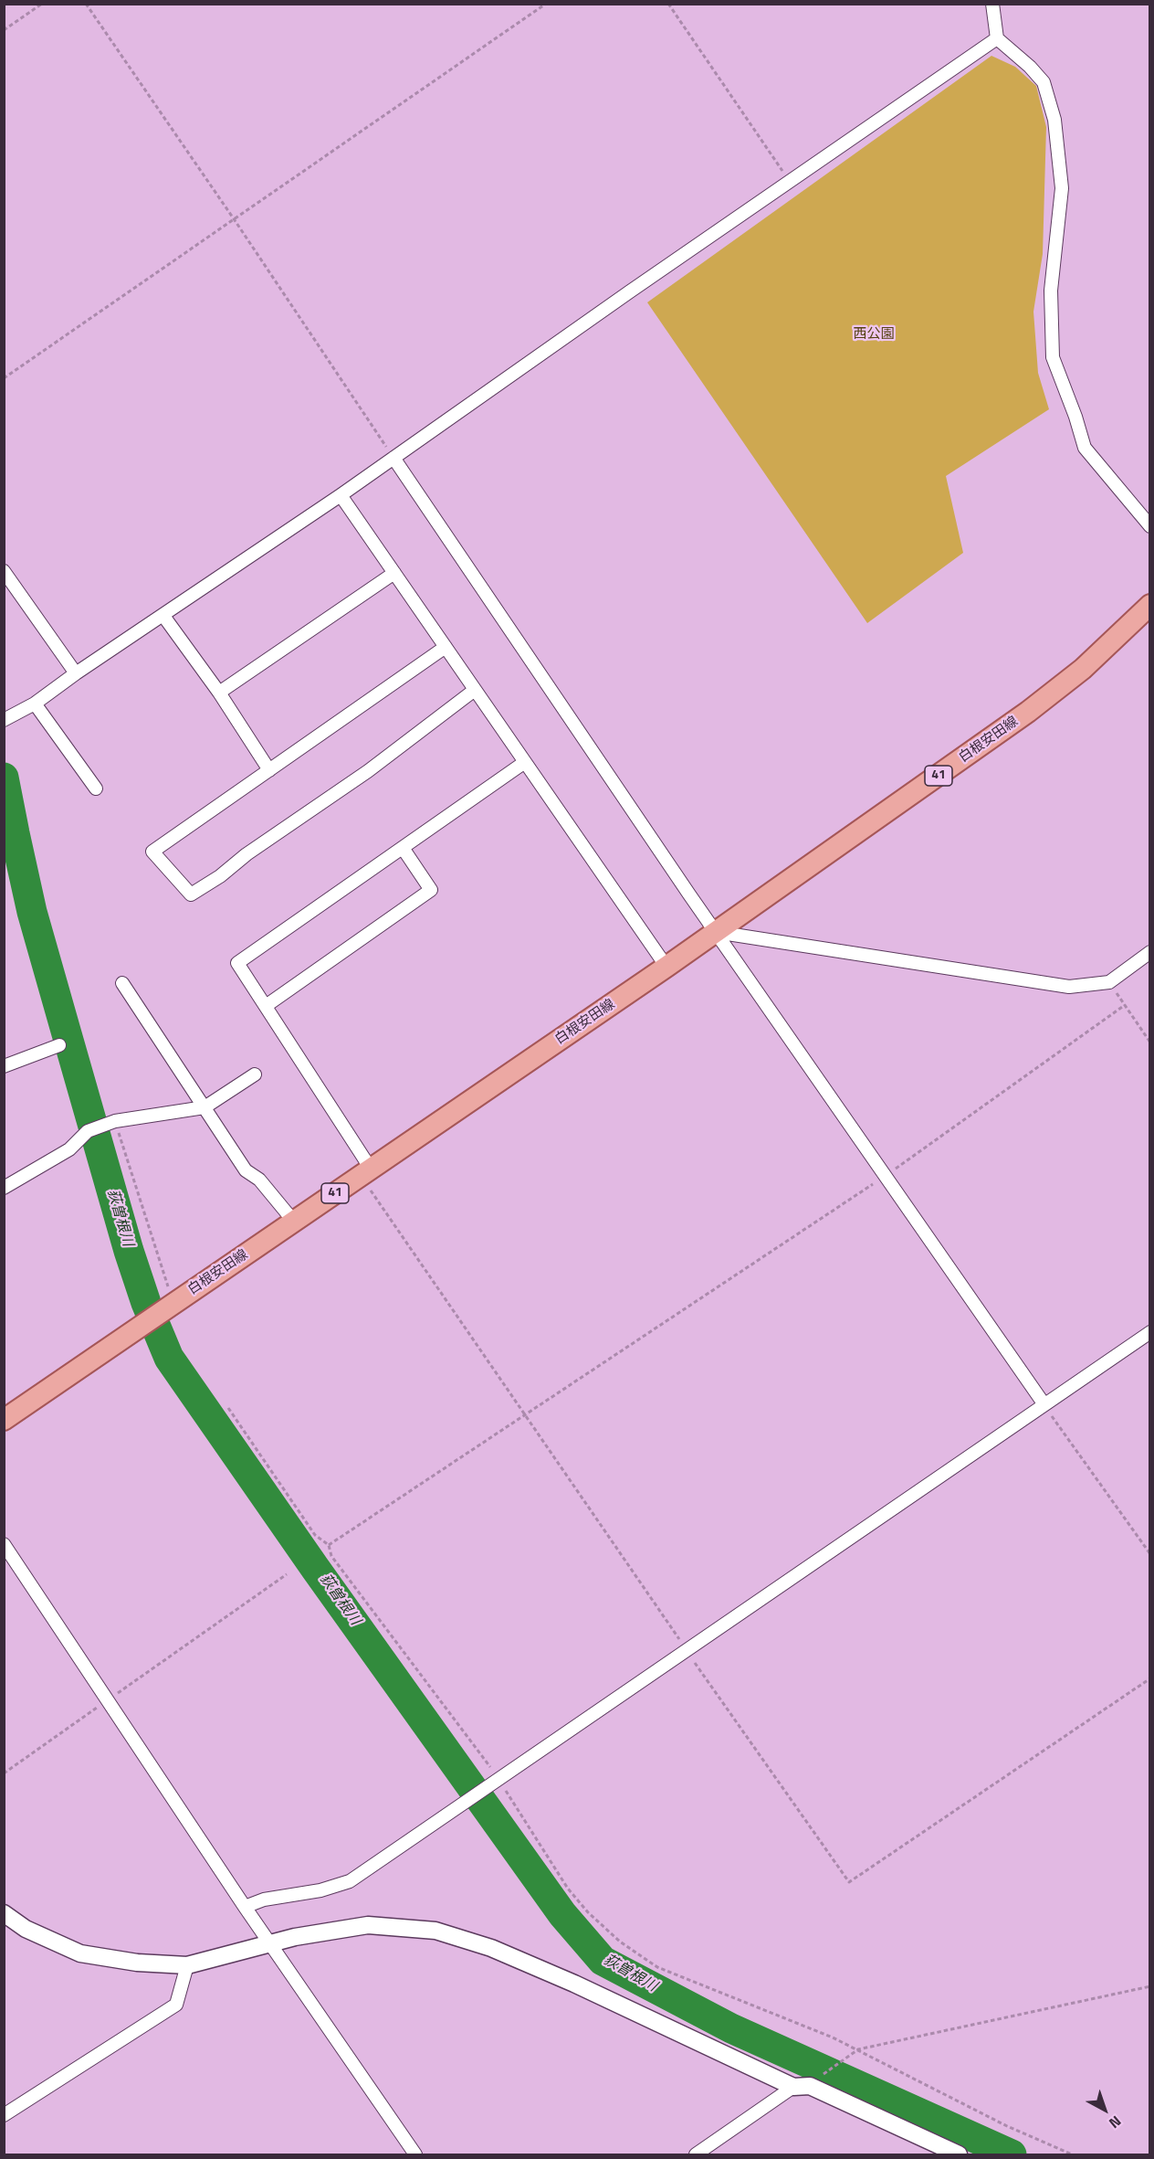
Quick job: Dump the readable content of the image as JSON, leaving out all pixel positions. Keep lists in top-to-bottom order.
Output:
{
  "streets": {
    "main road": ["白根安田線", "41"]
  },
  "water": ["荻曽根川"],
  "parks": ["西公園"],
  "north": "bottom right"
}
